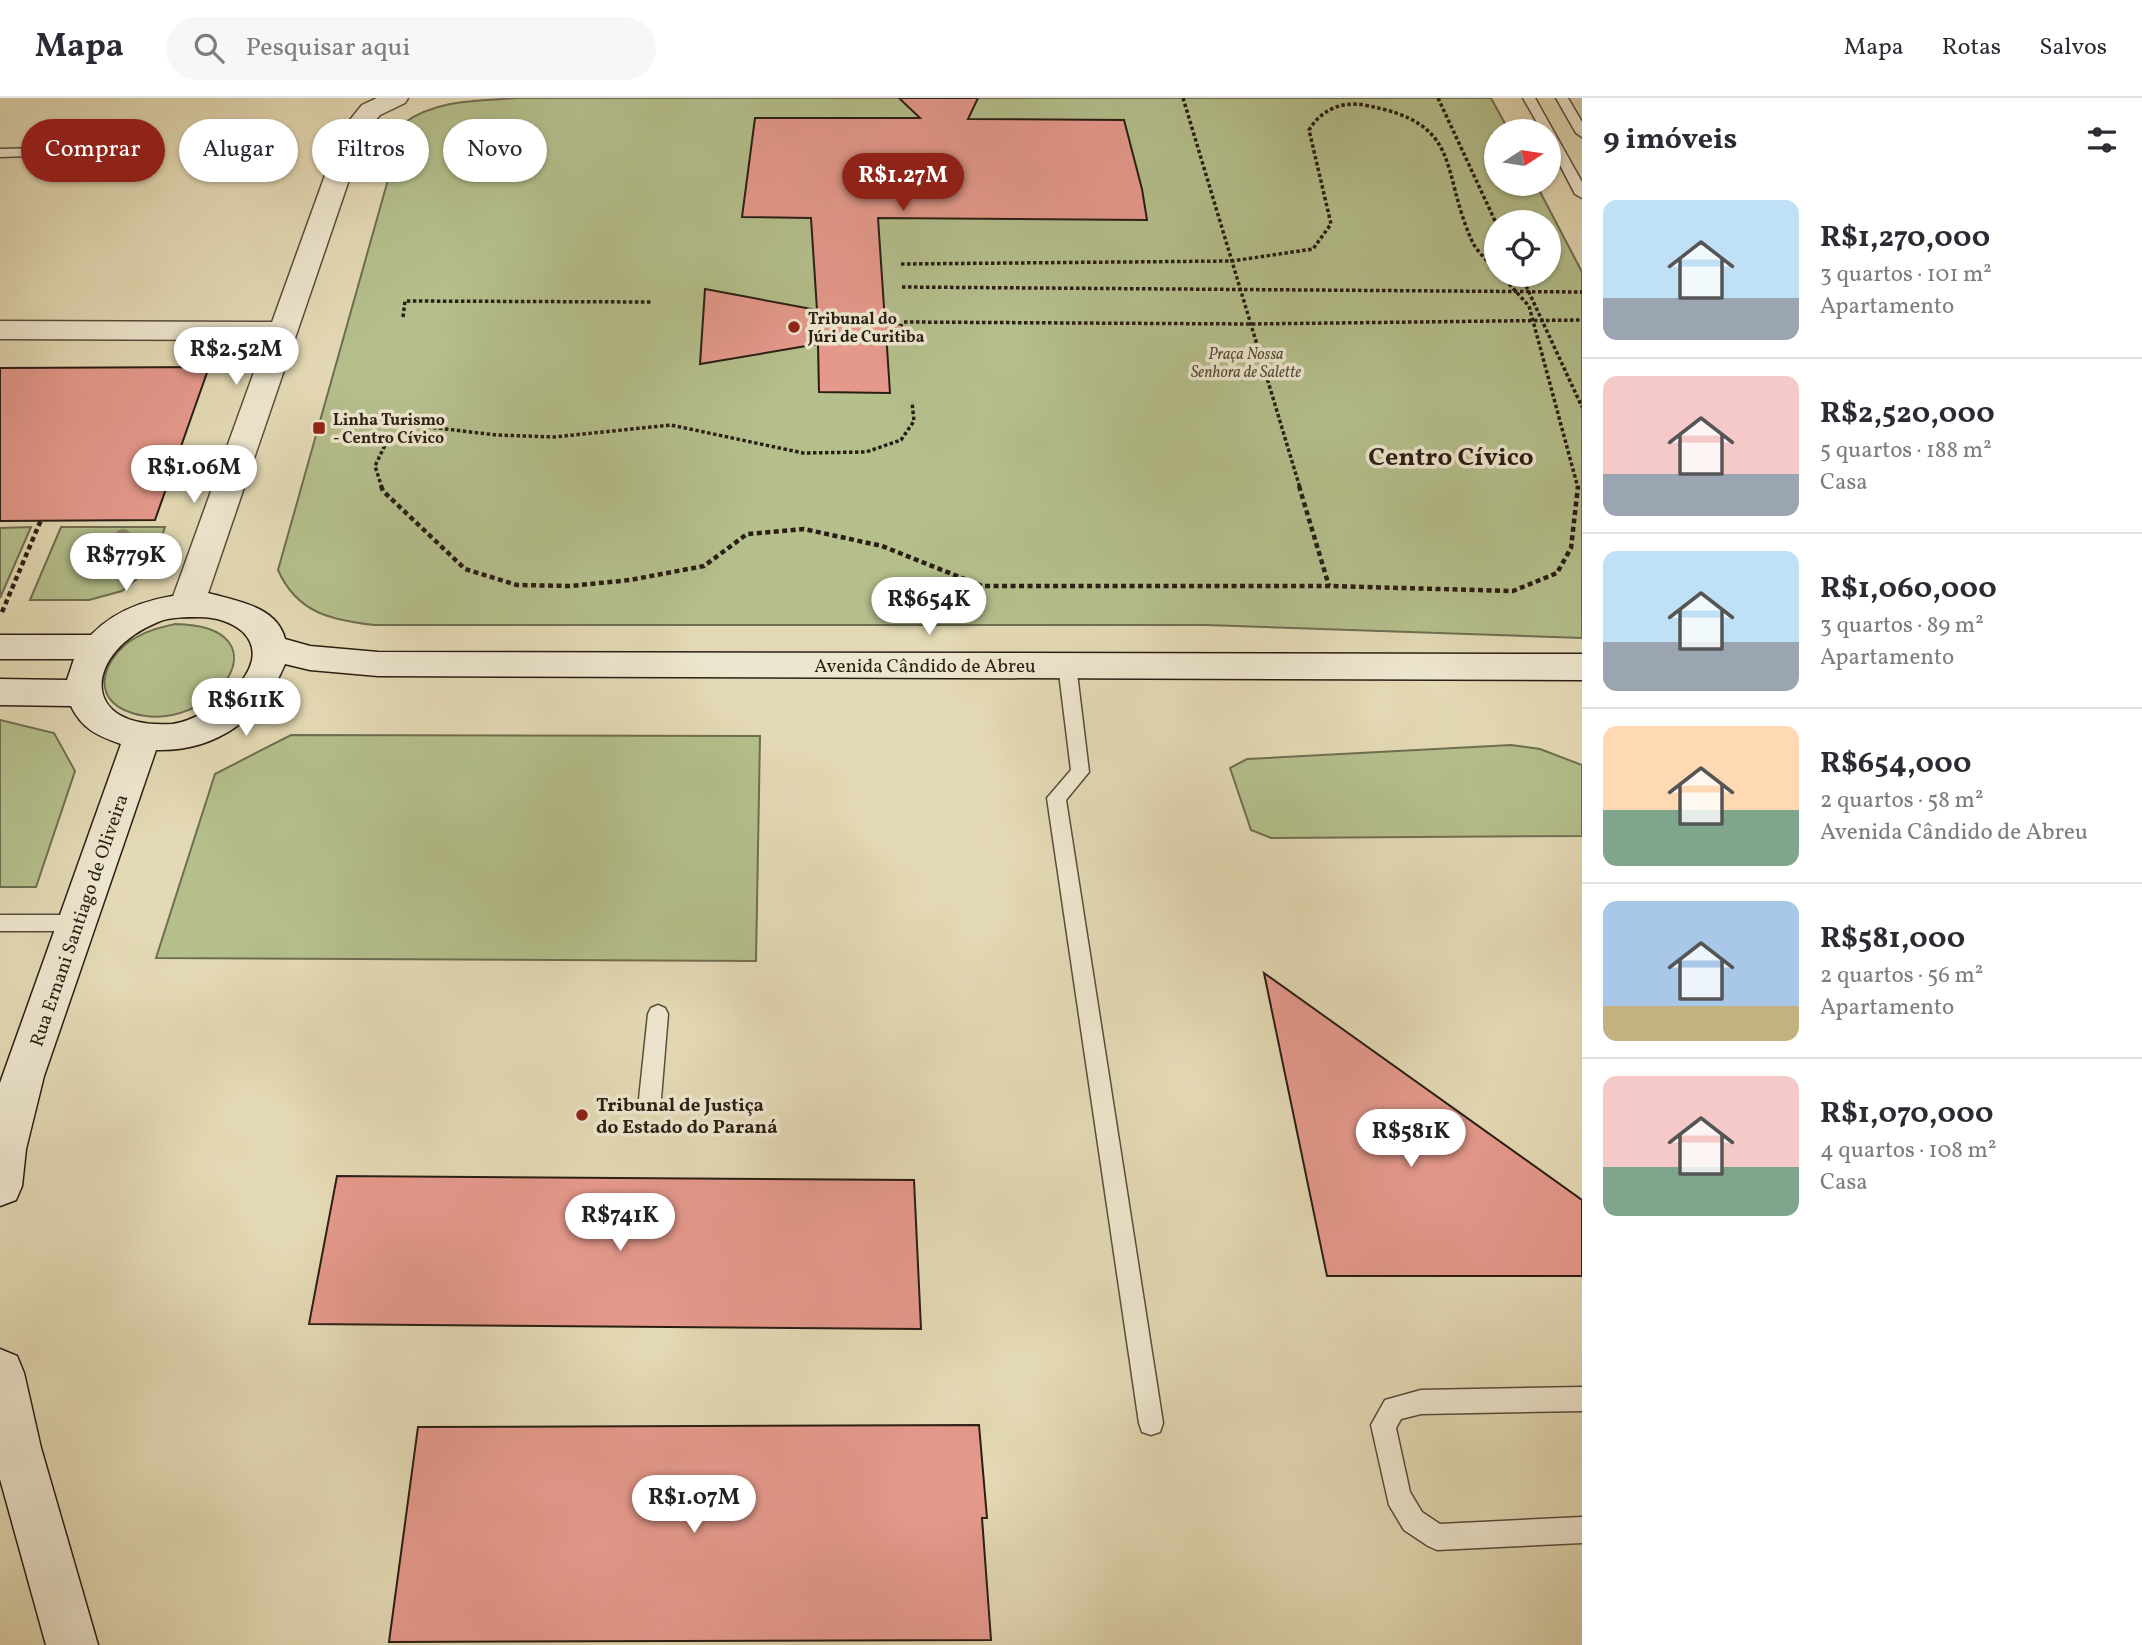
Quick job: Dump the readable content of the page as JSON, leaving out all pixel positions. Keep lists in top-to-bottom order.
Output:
{
  "streets": {
    "main road": ["Avenida Cândido de Abreu", "Rua Ernani Santiago de Oliveira"]
  },
  "crossings": [
    ["Avenida Cândido de Abreu", "Rua Ernani Santiago de Oliveira"]
  ],
  "districts": ["Centro Cívico"],
  "parks": ["Praça Nossa Senhora de Salette"],
  "places": {
    "other": ["Tribunal do Júri de Curitiba", "Tribunal de Justiça do Estado do Paraná"],
    "transit": ["Linha Turismo - Centro Cívico"]
  },
  "north": "right",
  "page": {
    "header": "Mapa",
    "search": "Pesquisar aqui",
    "nav": ["Mapa", "Rotas", "Salvos"],
    "heading": "9 imóveis",
    "chip": [
      "Comprar",
      "Alugar",
      "Filtros",
      "Novo"
    ],
    "price": [
      "R$1.27M",
      "R$2.52M",
      "R$1.06M",
      "R$779K",
      "R$654K",
      "R$611K",
      "R$581K",
      "R$741K",
      "R$1.07M"
    ],
    "list": [
      {
        "name": "R$1,270,000",
        "note": "3 quartos · 101 m² · Apartamento"
      },
      {
        "name": "R$2,520,000",
        "note": "5 quartos · 188 m² · Casa"
      },
      {
        "name": "R$1,060,000",
        "note": "3 quartos · 89 m² · Apartamento"
      },
      {
        "name": "R$654,000",
        "note": "2 quartos · 58 m² · Avenida Cândido de Abreu"
      },
      {
        "name": "R$581,000",
        "note": "2 quartos · 56 m² · Apartamento"
      },
      {
        "name": "R$1,070,000",
        "note": "4 quartos · 108 m² · Casa"
      }
    ]
  }
}
